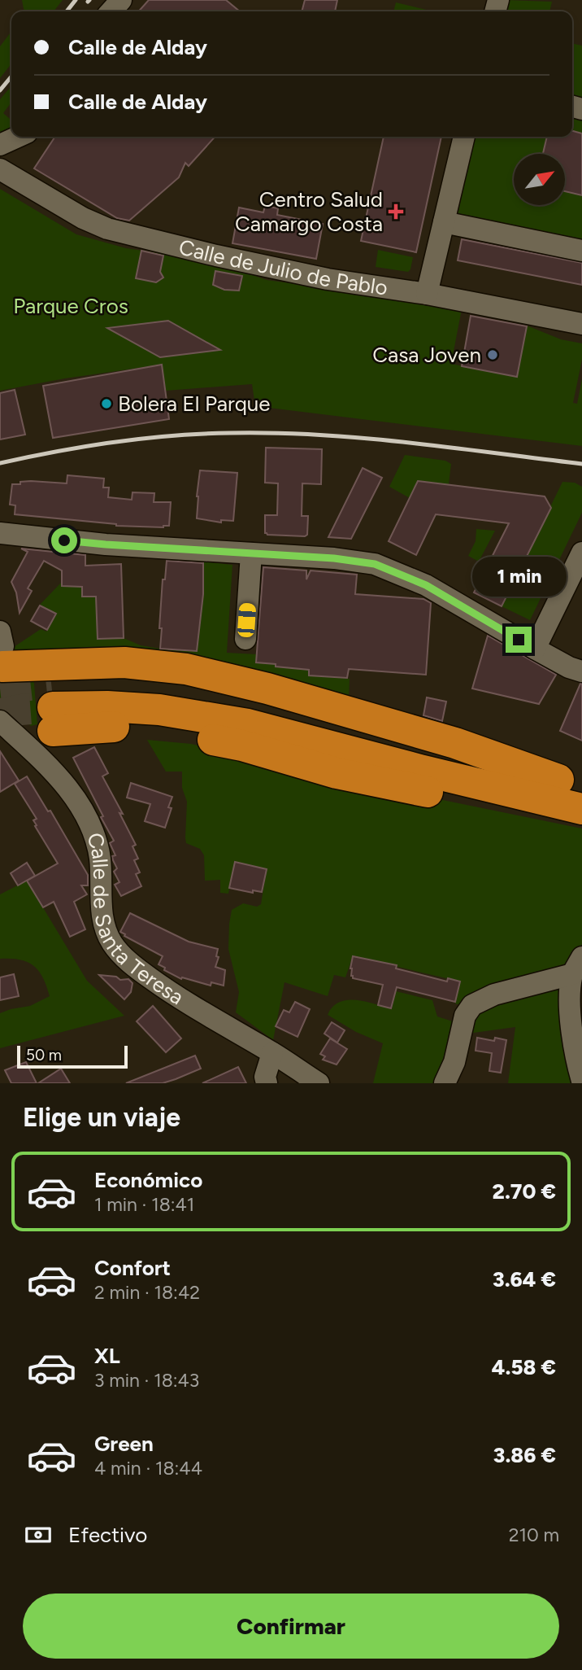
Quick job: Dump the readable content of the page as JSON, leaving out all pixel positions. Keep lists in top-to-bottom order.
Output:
{
  "streets": {
    "street": ["Calle de Julio de Pablo", "Calle de Santa Teresa"]
  },
  "parks": ["Parque Cros"],
  "places": {
    "health": ["Centro Salud Camargo Costa"],
    "other": ["Casa Joven", "Bolera El Parque"]
  },
  "scale_bar": "50 m",
  "north": "top right",
  "page": {
    "banner": ["Calle de Alday", "Calle de Alday"],
    "bubble": "1 min",
    "scale": "50 m",
    "heading": "Elige un viaje",
    "list": [
      {
        "name": "Económico",
        "note": "1 min · 18:41",
        "value": "2.70 €"
      },
      {
        "name": "Confort",
        "note": "2 min · 18:42",
        "value": "3.64 €"
      },
      {
        "name": "XL",
        "note": "3 min · 18:43",
        "value": "4.58 €"
      },
      {
        "name": "Green",
        "note": "4 min · 18:44",
        "value": "3.86 €"
      }
    ],
    "pay": ["Efectivo", "210 m"],
    "buttons": "Confirmar"
  }
}
